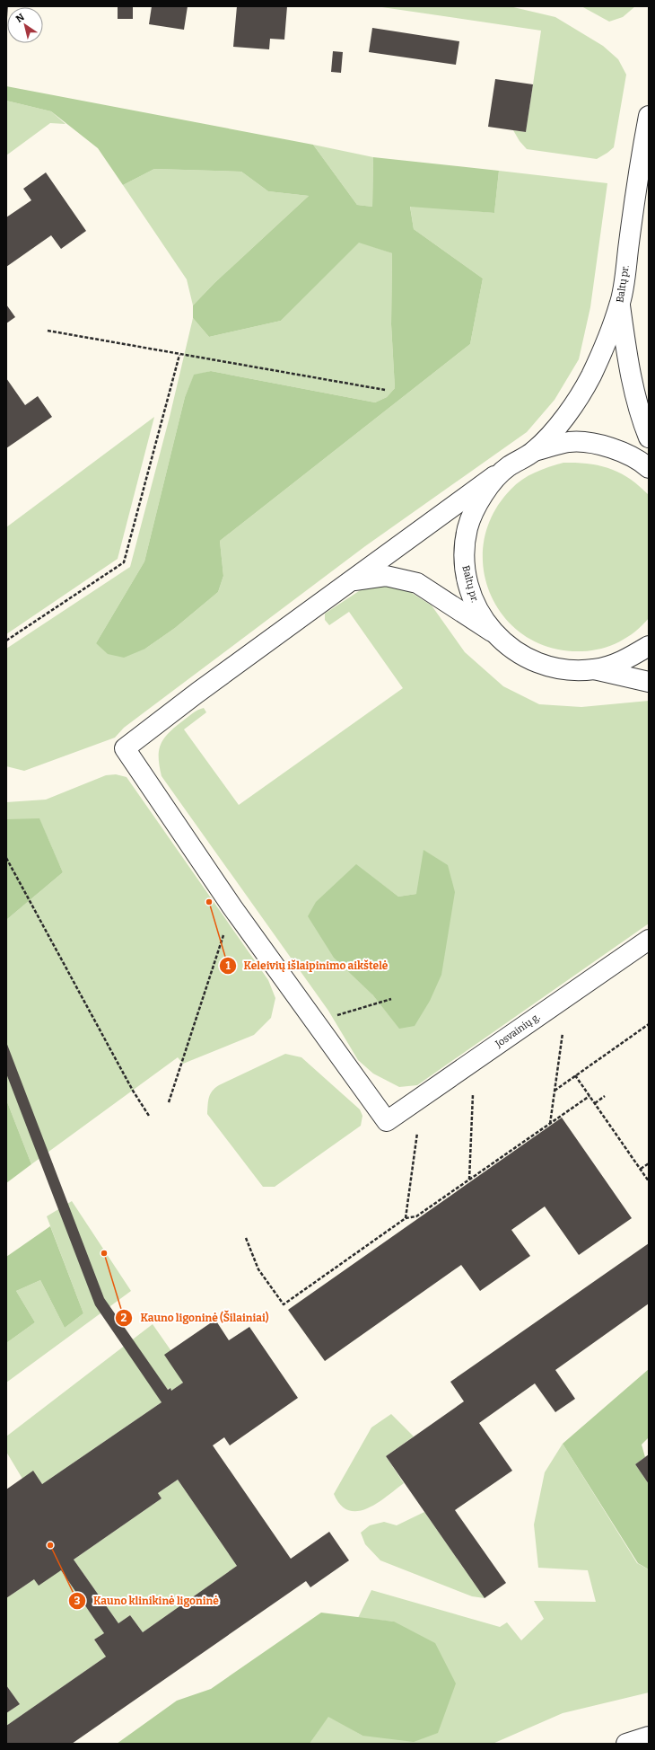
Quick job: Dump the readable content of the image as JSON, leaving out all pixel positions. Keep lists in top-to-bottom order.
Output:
{
  "streets": {
    "street": ["Baltų pr.", "Josvainių g."]
  },
  "places": ["Keleivių išlaipinimo aikštelė", "Kauno ligoninė (Šilainiai)", "Kauno klinikinė ligoninė"],
  "north": "top left"
}
